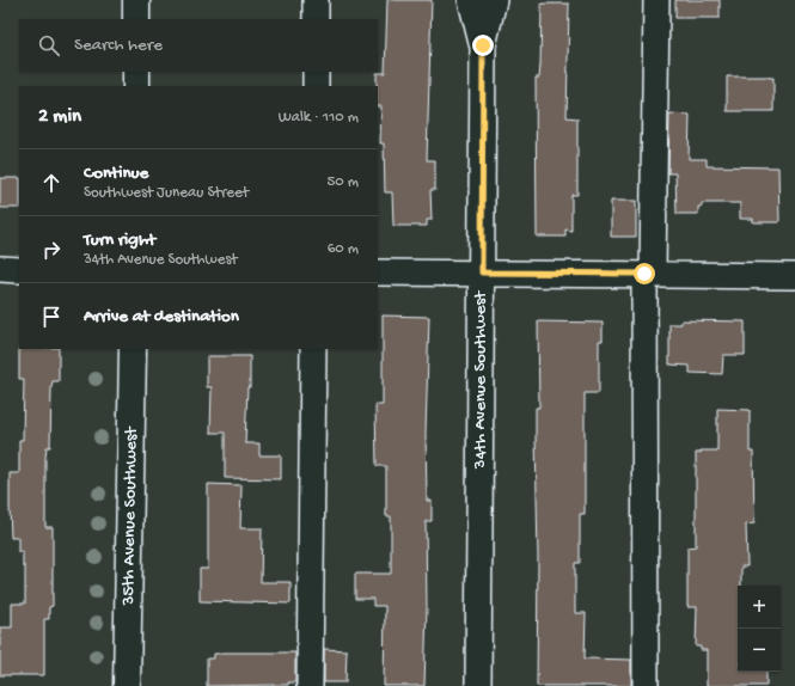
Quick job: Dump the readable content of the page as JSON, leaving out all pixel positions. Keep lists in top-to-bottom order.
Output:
{
  "streets": {
    "main road": ["35th Avenue Southwest"],
    "street": ["34th Avenue Southwest"]
  },
  "page": {
    "search": "Search here",
    "heading": ["2 min", "Walk · 110 m"],
    "list": [
      ["Continue", "Southwest Juneau Street", "50 m"],
      ["Turn right", "34th Avenue Southwest", "60 m"],
      "Arrive at destination"
    ],
    "map_buttons": ["+", "−"]
  }
}
